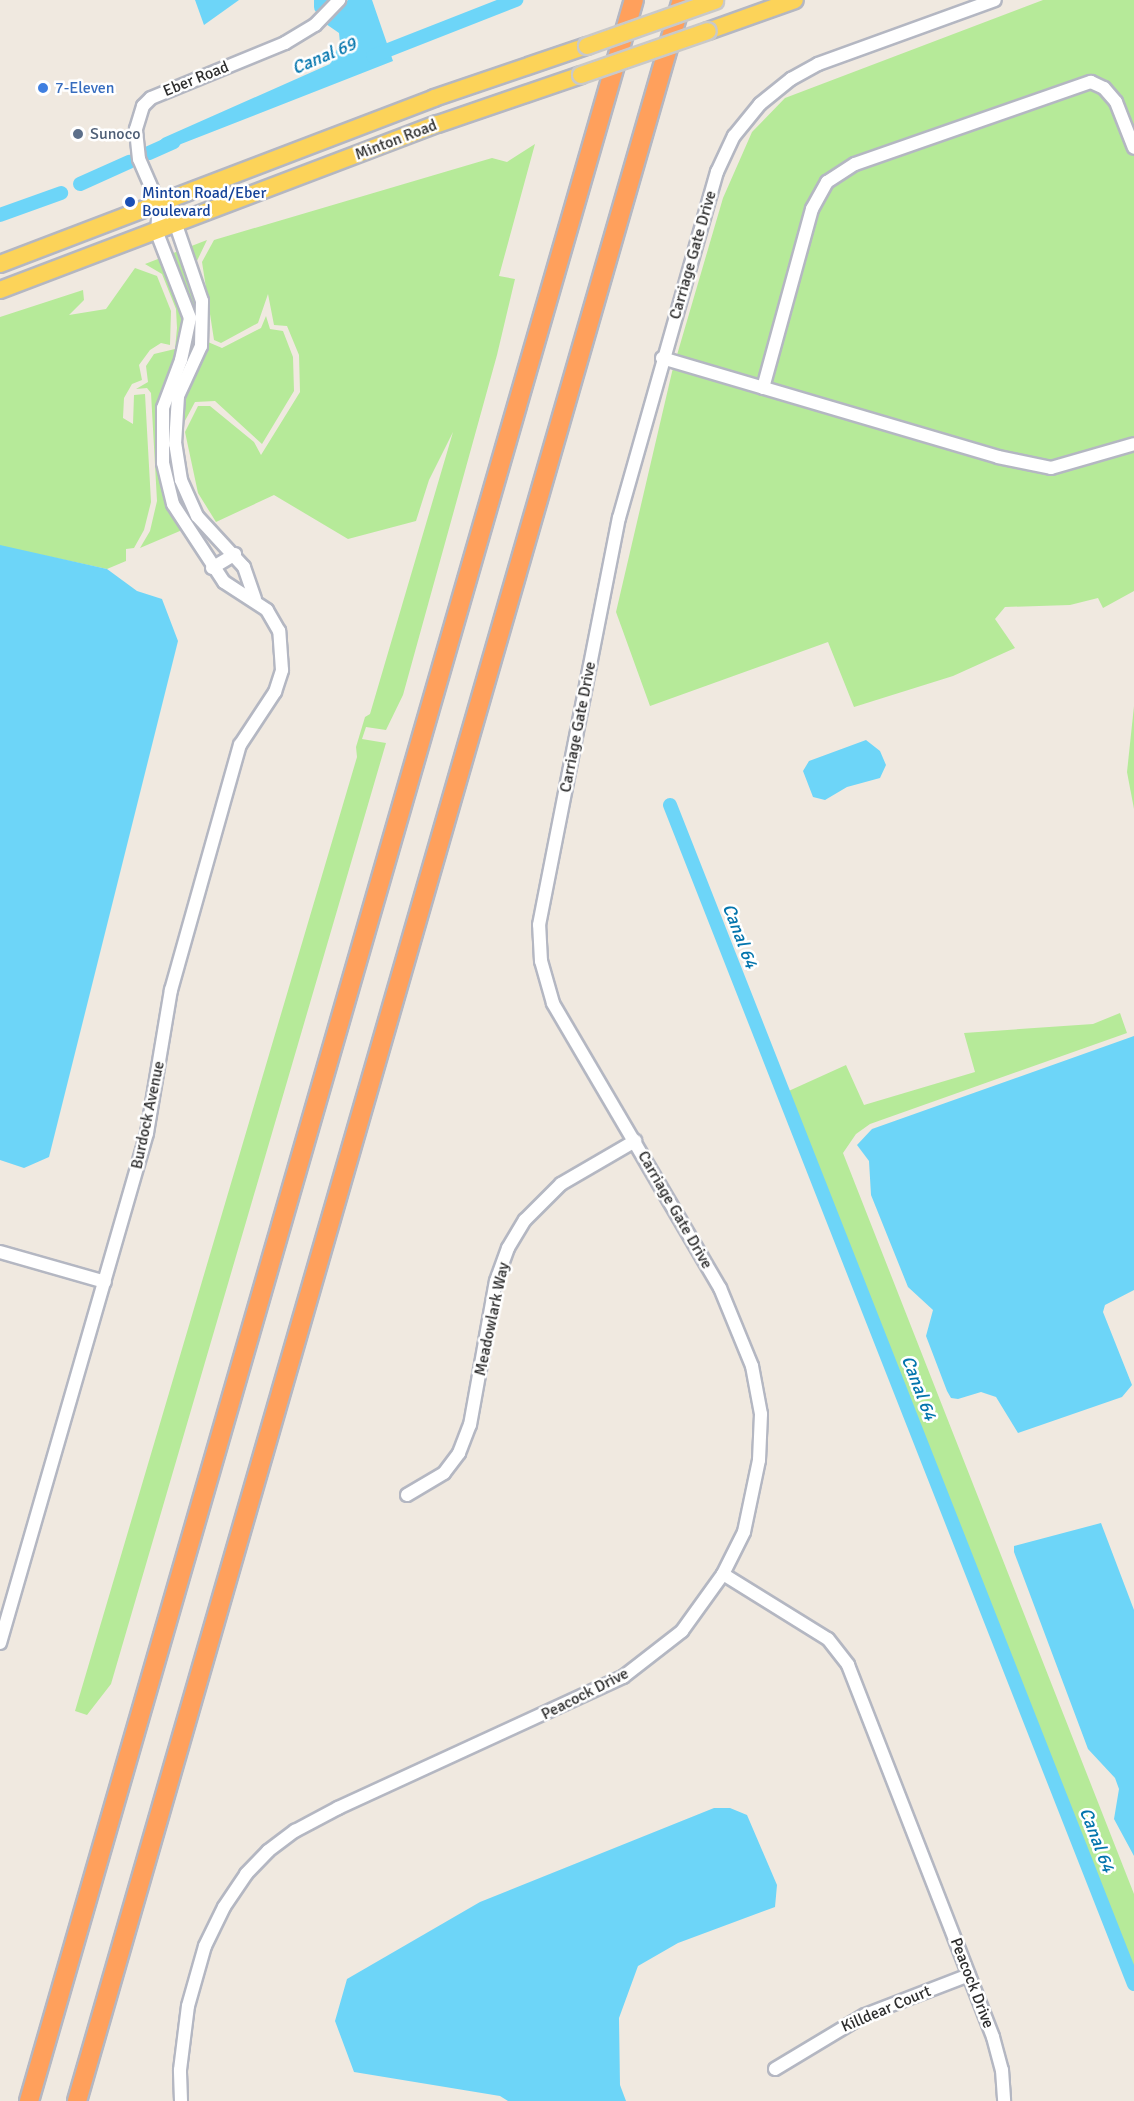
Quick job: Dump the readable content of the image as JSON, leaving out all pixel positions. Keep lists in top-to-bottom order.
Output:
{
  "streets": {
    "main road": ["Minton Road"],
    "street": [
      "Eber Road",
      "Carriage Gate Drive",
      "Burdock Avenue",
      "Meadowlark Way",
      "Peacock Drive",
      "Killdear Court"
    ]
  },
  "crossings": [
    ["Eber Road", "Minton Road"],
    ["Eber Road", "Burdock Avenue"],
    ["Minton Road", "Burdock Avenue"],
    ["Carriage Gate Drive", "Meadowlark Way"],
    ["Carriage Gate Drive", "Peacock Drive"],
    ["Peacock Drive", "Killdear Court"]
  ],
  "water": ["Canal 69", "Canal 64"],
  "places": ["7-Eleven", "Sunoco", "Minton Road/Eber Boulevard"]
}
